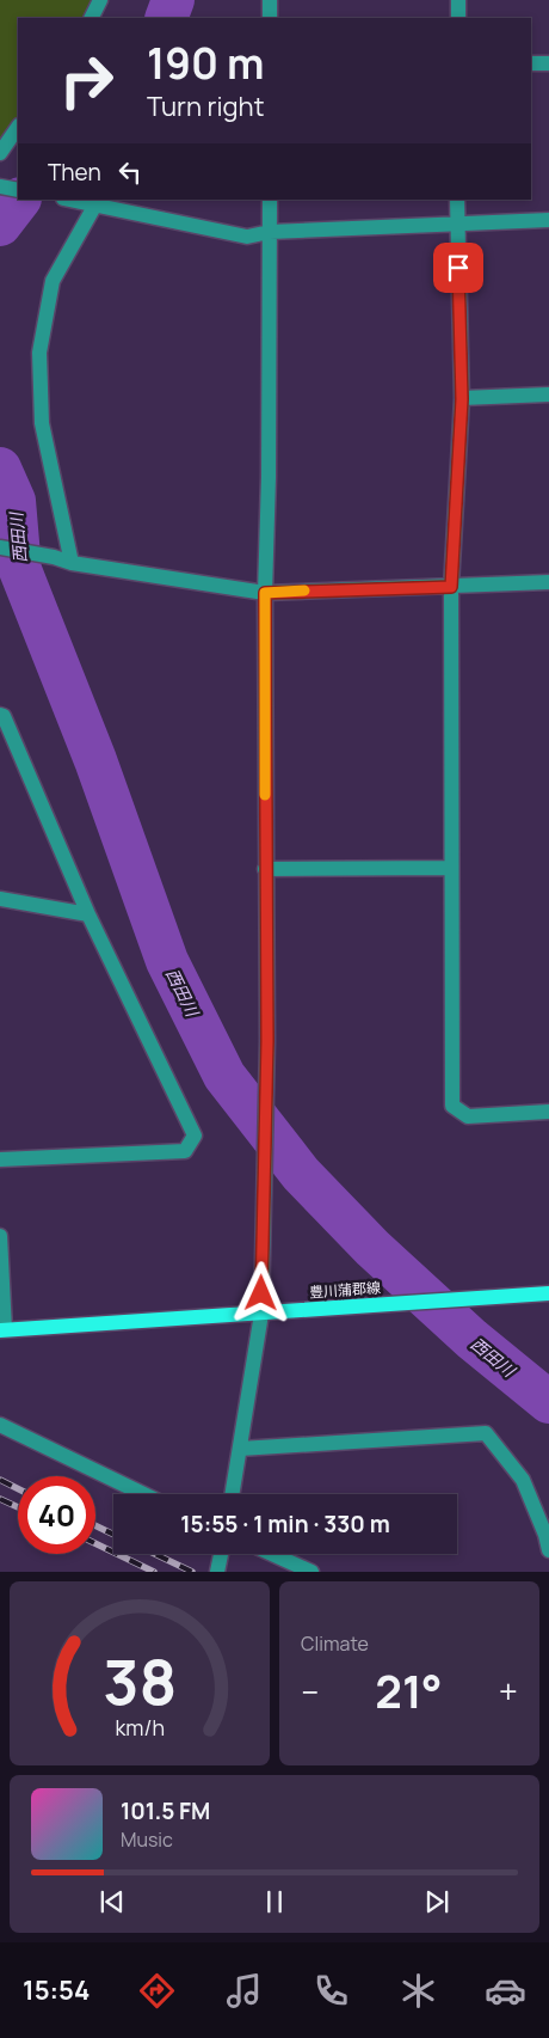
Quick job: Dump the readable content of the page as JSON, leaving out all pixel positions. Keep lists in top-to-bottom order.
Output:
{
  "streets": {
    "main road": ["豊川蒲郡線"]
  },
  "water": ["西田川"],
  "page": {
    "turn": ["190 m", "Turn right"],
    "then": "Then",
    "limit": "40",
    "trip": "15:55 · 1 min · 330 m",
    "tile": "Climate",
    "heat": ["−", "21°", "+"],
    "song": ["101.5 FM", "Music"],
    "tabs": "15:54",
    "gauge": ["38", "km/h"]
  }
}
